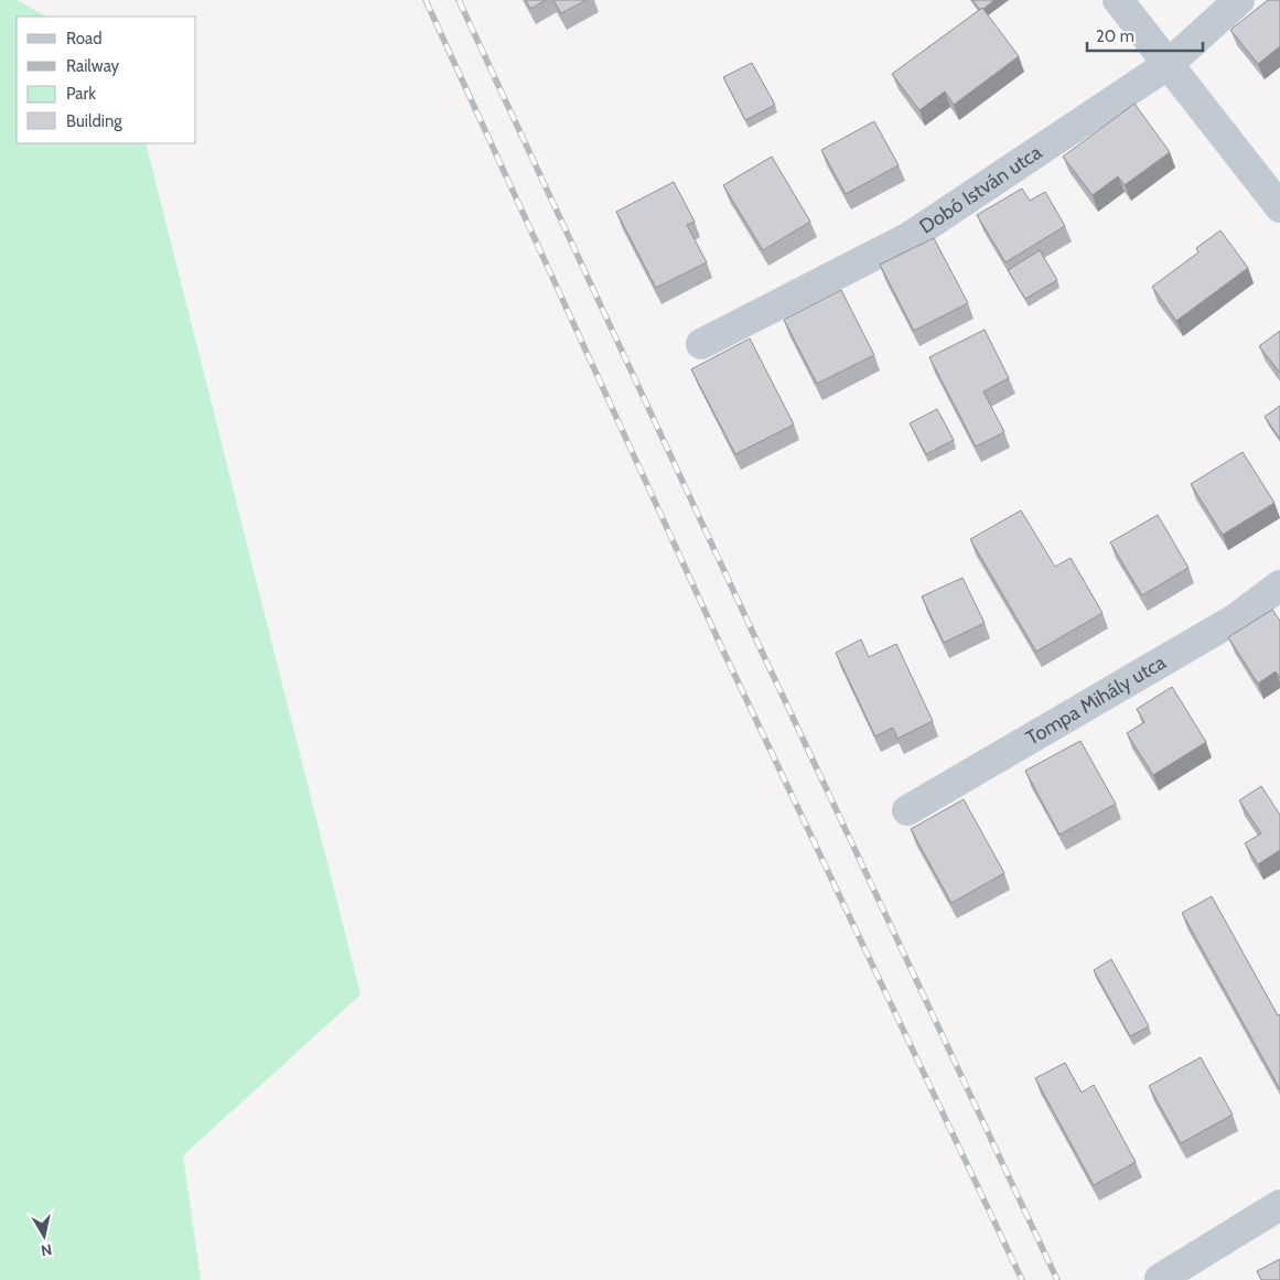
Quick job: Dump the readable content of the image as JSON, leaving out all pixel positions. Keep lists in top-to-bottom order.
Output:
{
  "streets": {
    "street": ["Dobó István utca", "Tompa Mihály utca"]
  },
  "legend": [
    "Road",
    "Railway",
    "Park",
    "Building"
  ],
  "scale_bar": "20 m",
  "north": "bottom"
}
